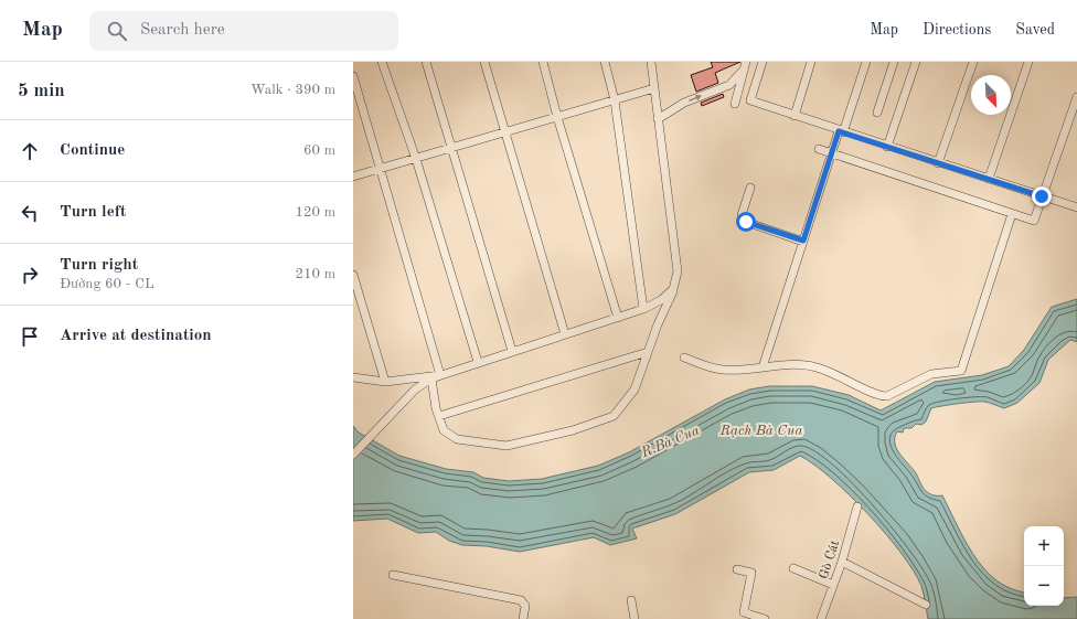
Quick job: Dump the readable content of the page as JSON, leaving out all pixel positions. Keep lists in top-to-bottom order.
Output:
{
  "streets": {
    "street": ["Gò Cát"]
  },
  "water": ["Rạch Bà Cua", "R.Bà Cua"],
  "north": "bottom right",
  "page": {
    "header": "Map",
    "search": "Search here",
    "nav": ["Map", "Directions", "Saved"],
    "heading": ["5 min", "Walk · 390 m"],
    "list": [
      ["Continue", "60 m"],
      ["Turn left", "120 m"],
      ["Turn right", "Đường 60 - CL", "210 m"],
      "Arrive at destination"
    ],
    "map_buttons": ["+", "−"]
  }
}
